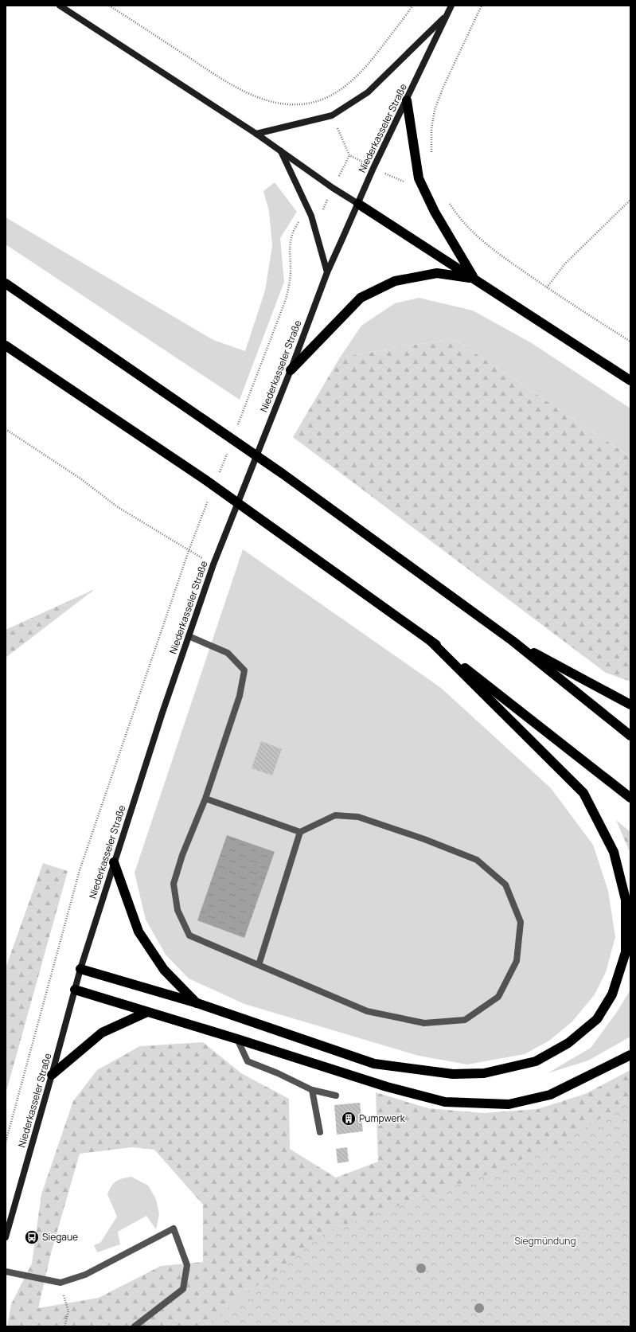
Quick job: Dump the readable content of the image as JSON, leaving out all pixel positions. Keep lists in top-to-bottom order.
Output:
{
  "streets": {
    "main road": ["Niederkasseler Straße"]
  },
  "parks": ["Siegmündung"],
  "places": {
    "building": ["Pumpwerk"],
    "bus stop": ["Siegaue"]
  }
}
